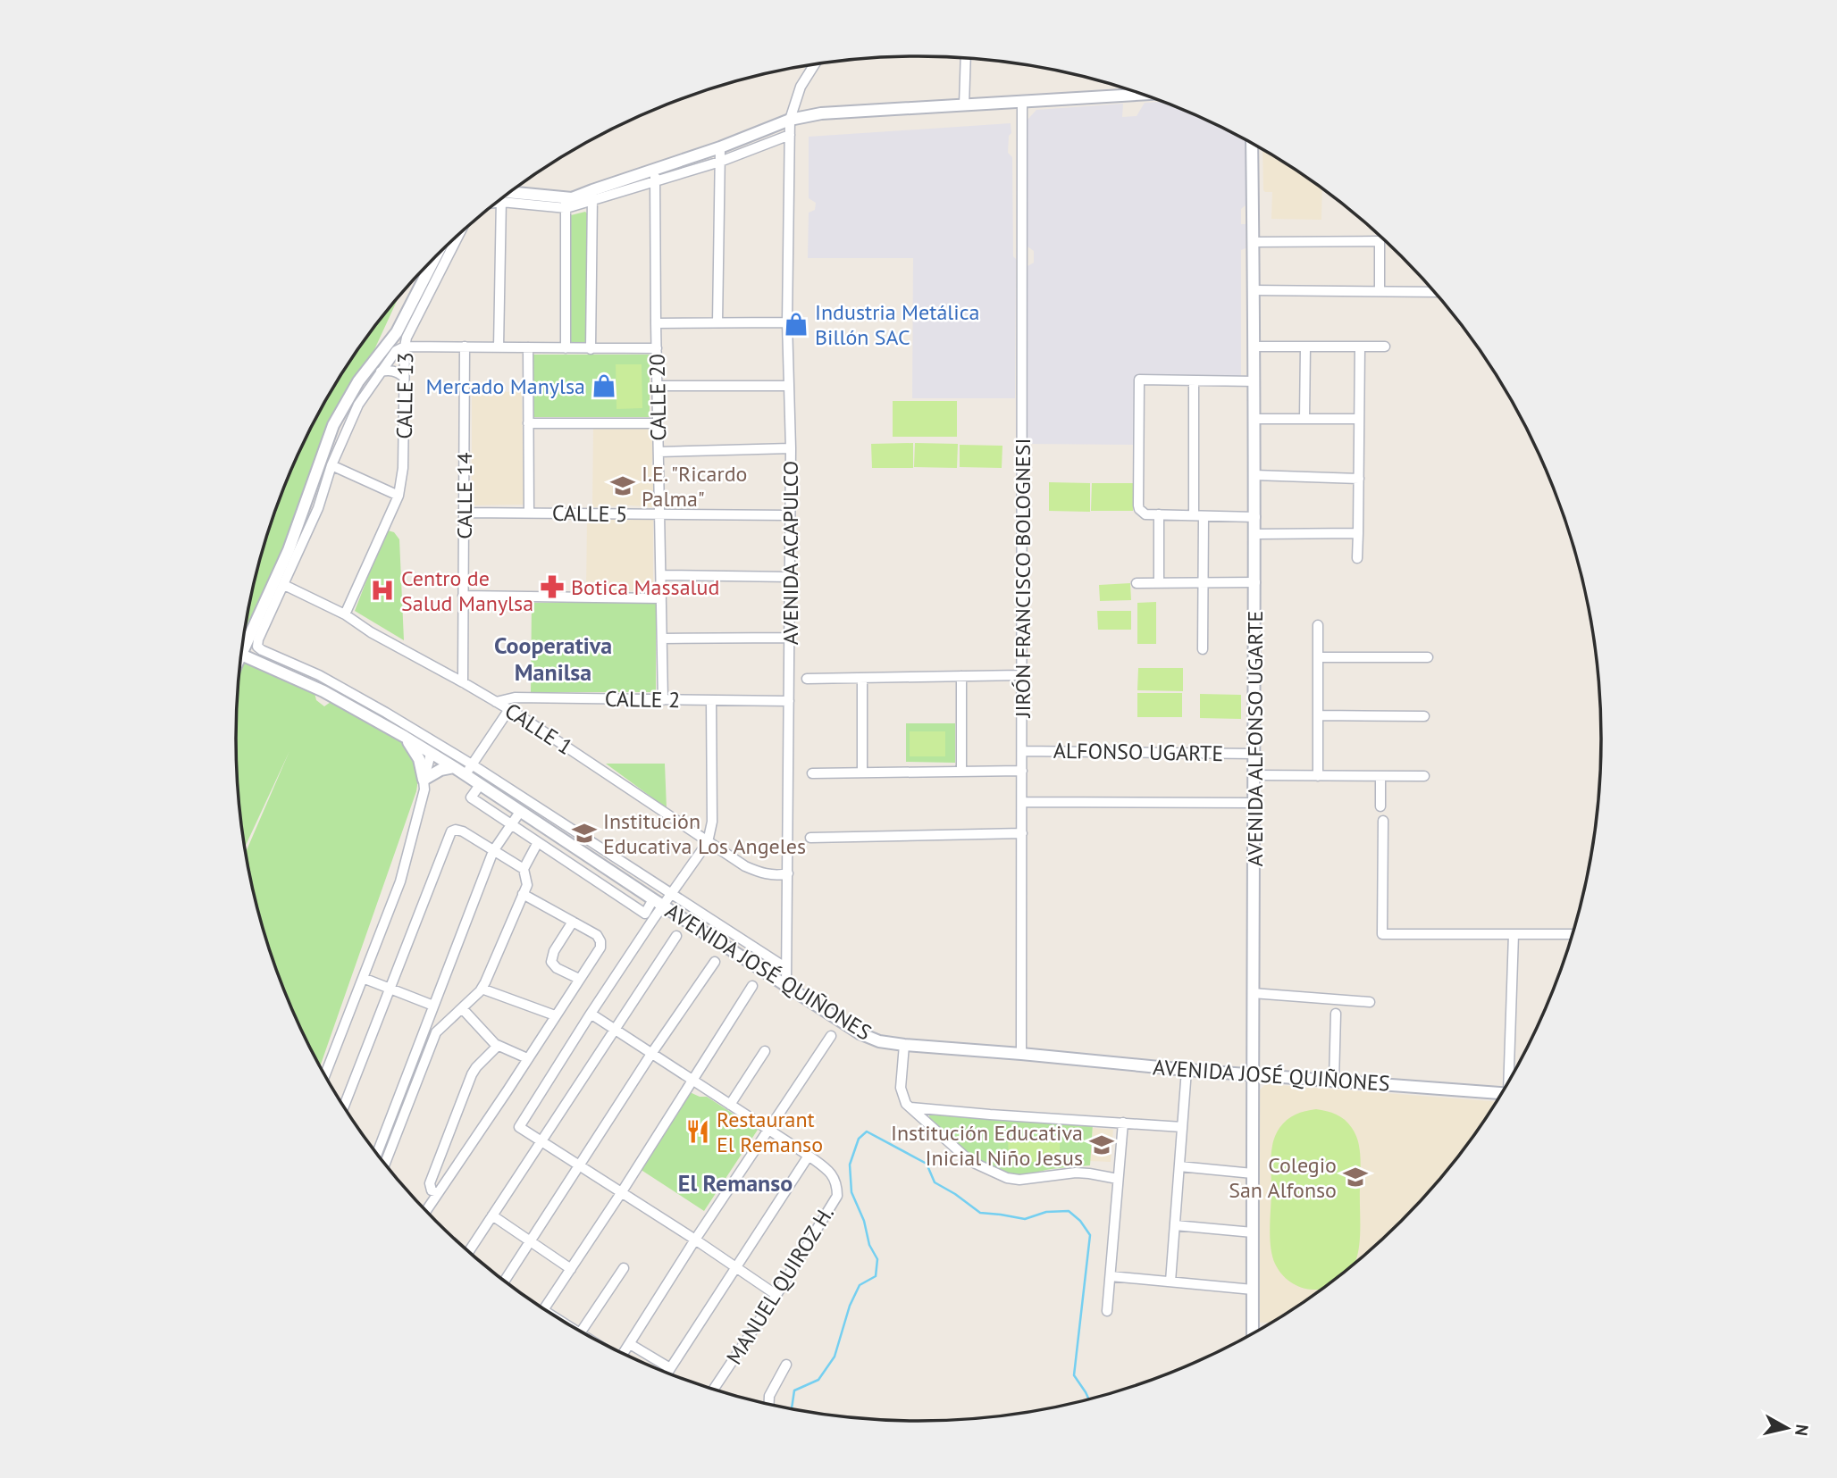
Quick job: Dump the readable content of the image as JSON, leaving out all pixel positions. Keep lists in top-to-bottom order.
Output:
{
  "streets": {
    "street": [
      "CALLE 13",
      "CALLE 20",
      "CALLE 14",
      "CALLE 5",
      "AVENIDA ACAPULCO",
      "JIRÓN FRANCISCO BOLOGNESI",
      "CALLE 2",
      "CALLE 1",
      "AVENIDA ALFONSO UGARTE",
      "ALFONSO UGARTE",
      "AVENIDA JOSÉ QUIÑONES",
      "MANUEL QUIROZ H."
    ]
  },
  "crossings": [
    ["CALLE 13", "CALLE 1"],
    ["CALLE 20", "CALLE 5"],
    ["CALLE 20", "CALLE 2"],
    ["CALLE 14", "CALLE 5"],
    ["CALLE 14", "CALLE 1"],
    ["CALLE 5", "AVENIDA ACAPULCO"],
    ["AVENIDA ACAPULCO", "CALLE 2"],
    ["AVENIDA ACAPULCO", "CALLE 1"],
    ["AVENIDA ACAPULCO", "AVENIDA JOSÉ QUIÑONES"],
    ["JIRÓN FRANCISCO BOLOGNESI", "ALFONSO UGARTE"],
    ["JIRÓN FRANCISCO BOLOGNESI", "AVENIDA JOSÉ QUIÑONES"],
    ["CALLE 2", "CALLE 1"],
    ["AVENIDA ALFONSO UGARTE", "ALFONSO UGARTE"],
    ["AVENIDA ALFONSO UGARTE", "AVENIDA JOSÉ QUIÑONES"]
  ],
  "districts": ["Cooperativa Manilsa", "El Remanso"],
  "places": {
    "shop": ["Industria Metálica Billón SAC", "Mercado Manylsa"],
    "school or university": [
      "I.E. \"Ricardo Palma\"",
      "Institución Educativa Los Angeles",
      "Institución Educativa Inicial Niño Jesus",
      "Colegio San Alfonso"
    ],
    "pharmacy": ["Botica Massalud"],
    "hospital": ["Centro de Salud Manylsa"],
    "restaurant": ["Restaurant El Remanso"]
  },
  "north": "right"
}
